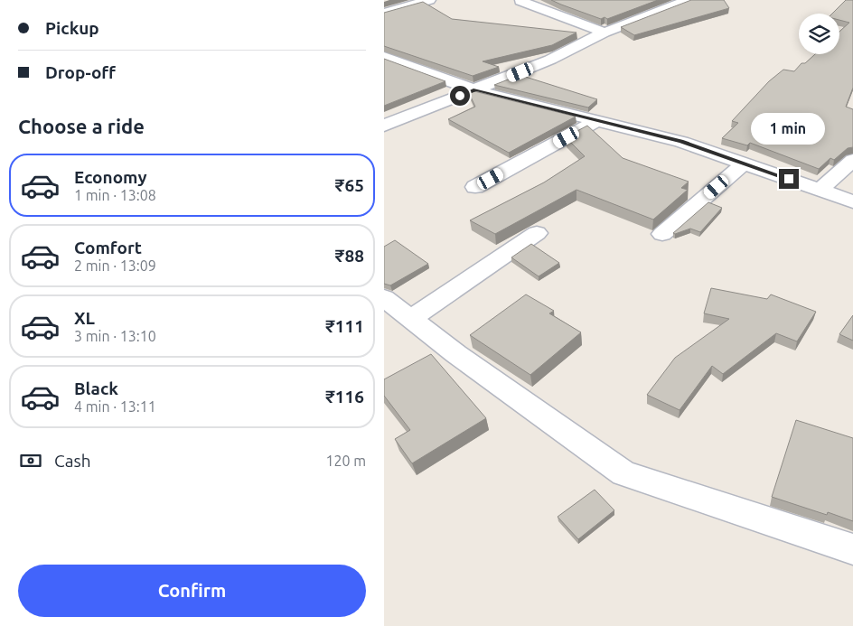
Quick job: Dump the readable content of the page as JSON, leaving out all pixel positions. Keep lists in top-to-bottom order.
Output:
{
  "page": {
    "banner": ["Pickup", "Drop-off"],
    "heading": "Choose a ride",
    "bubble": "1 min",
    "list": [
      {
        "name": "Economy",
        "note": "1 min · 13:08",
        "value": "₹65"
      },
      {
        "name": "Comfort",
        "note": "2 min · 13:09",
        "value": "₹88"
      },
      {
        "name": "XL",
        "note": "3 min · 13:10",
        "value": "₹111"
      },
      {
        "name": "Black",
        "note": "4 min · 13:11",
        "value": "₹116"
      }
    ],
    "pay": ["Cash", "120 m"],
    "buttons": "Confirm"
  }
}
